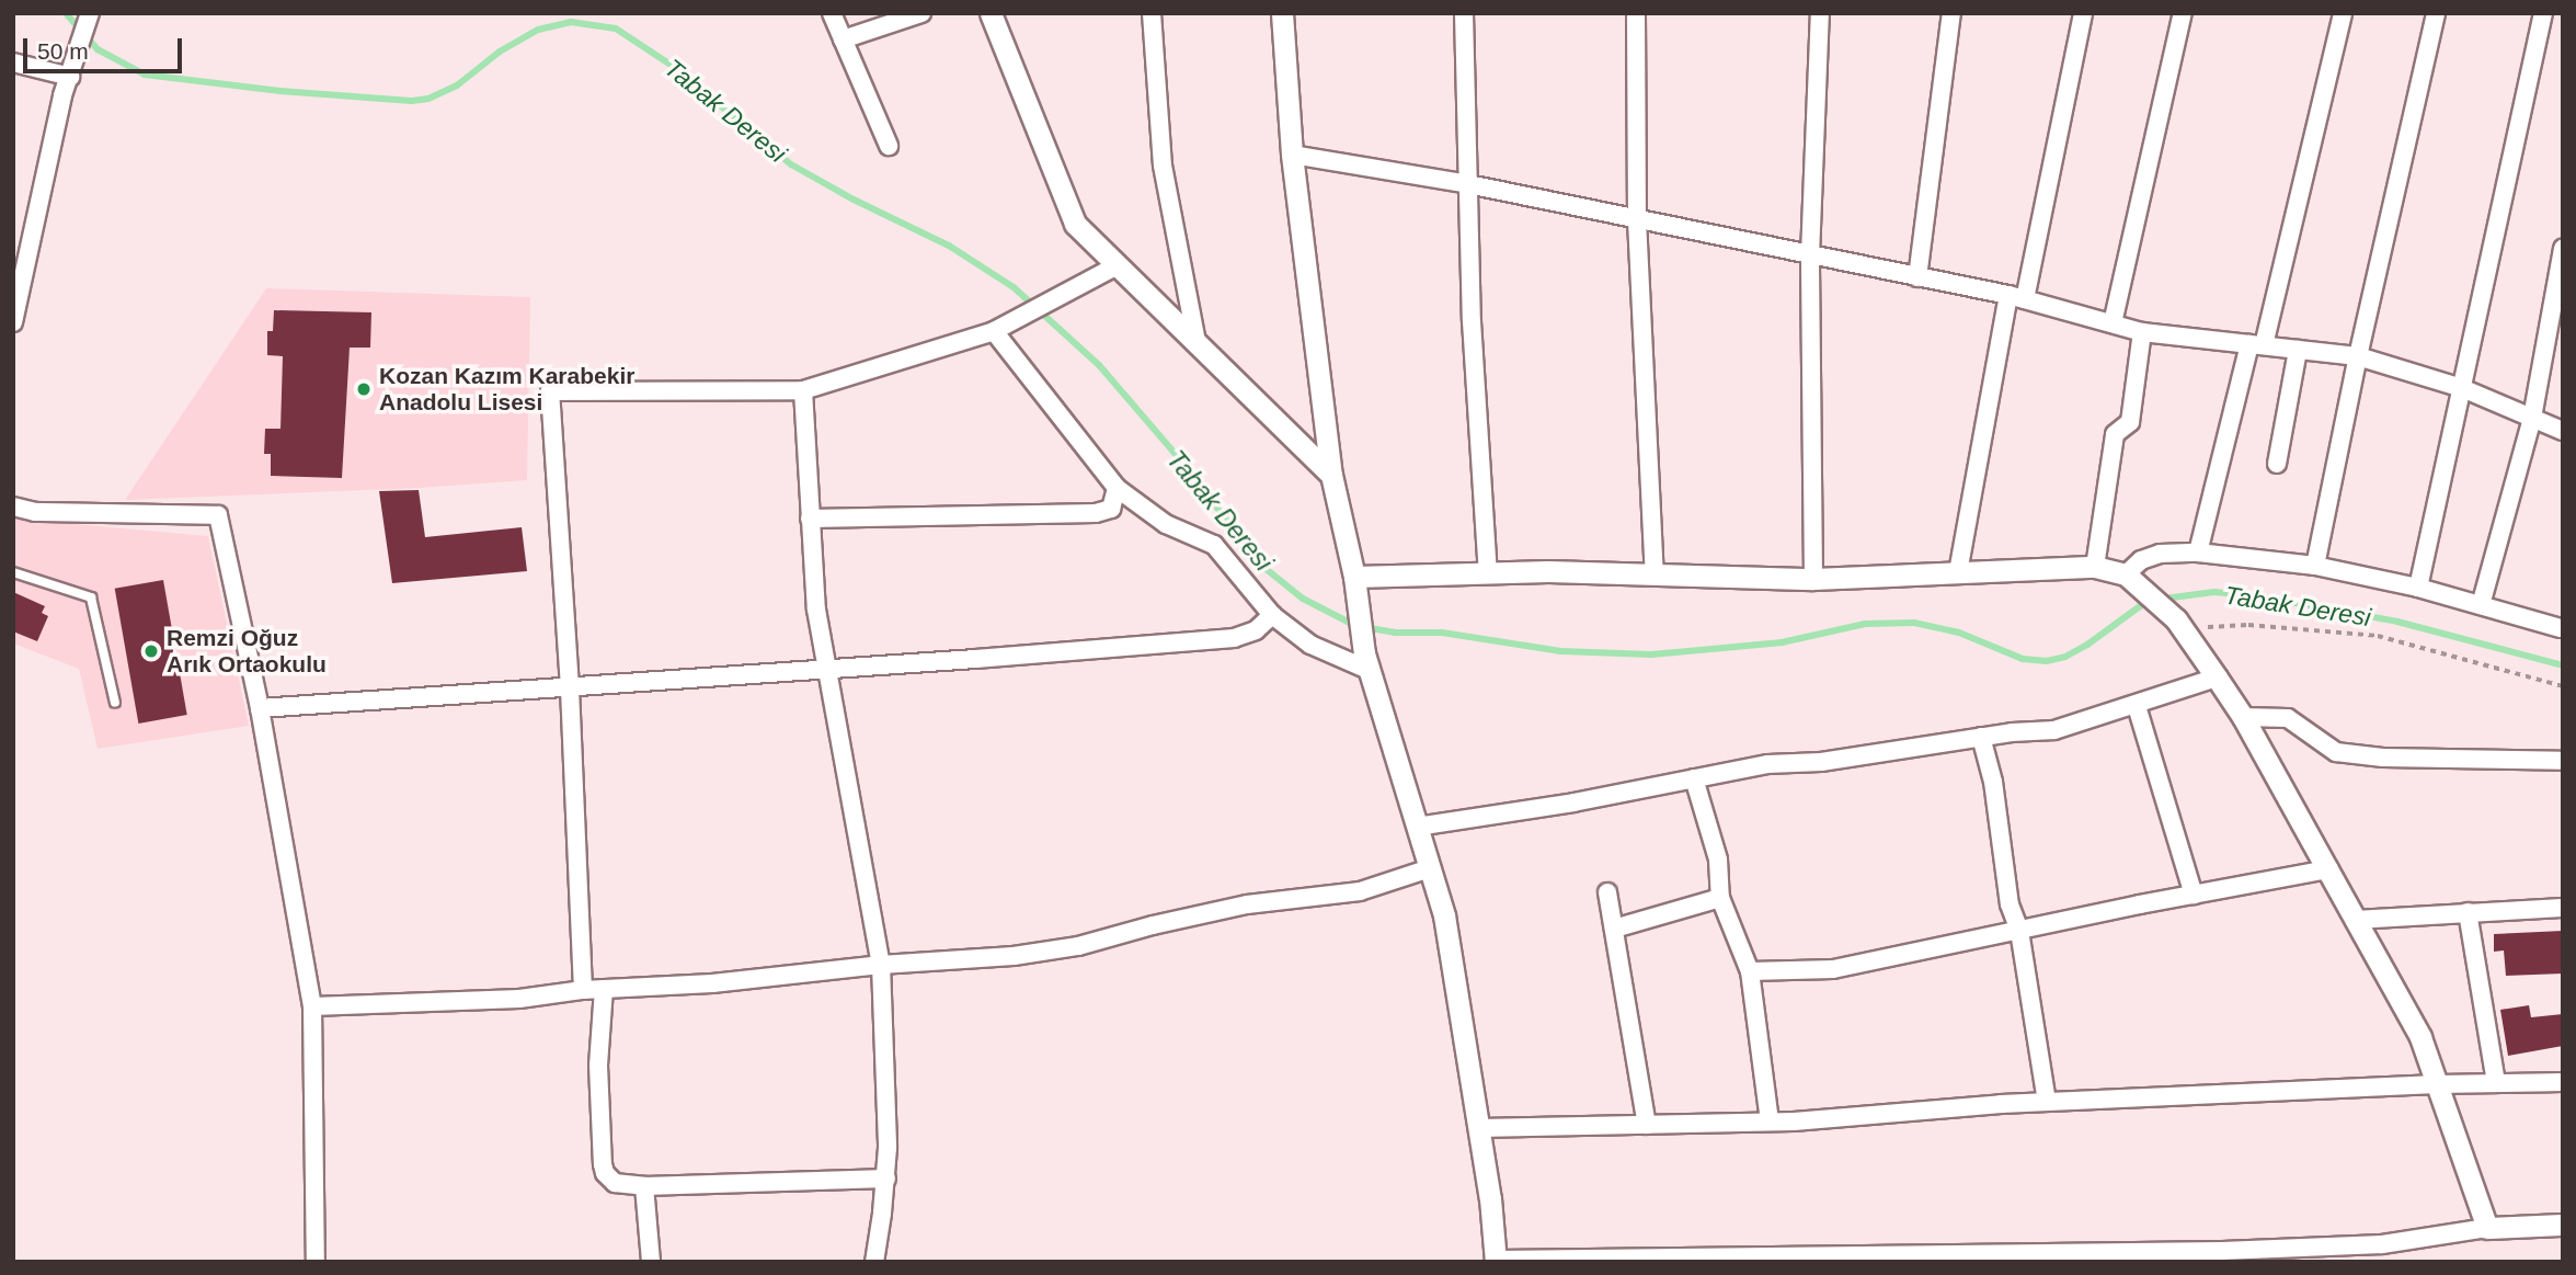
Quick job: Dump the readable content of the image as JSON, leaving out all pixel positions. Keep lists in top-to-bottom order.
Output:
{
  "water": ["Tabak Deresi"],
  "places": ["Kozan Kazım Karabekir Anadolu Lisesi", "Remzi Oğuz Arık Ortaokulu"],
  "scale_bar": "50 m"
}
